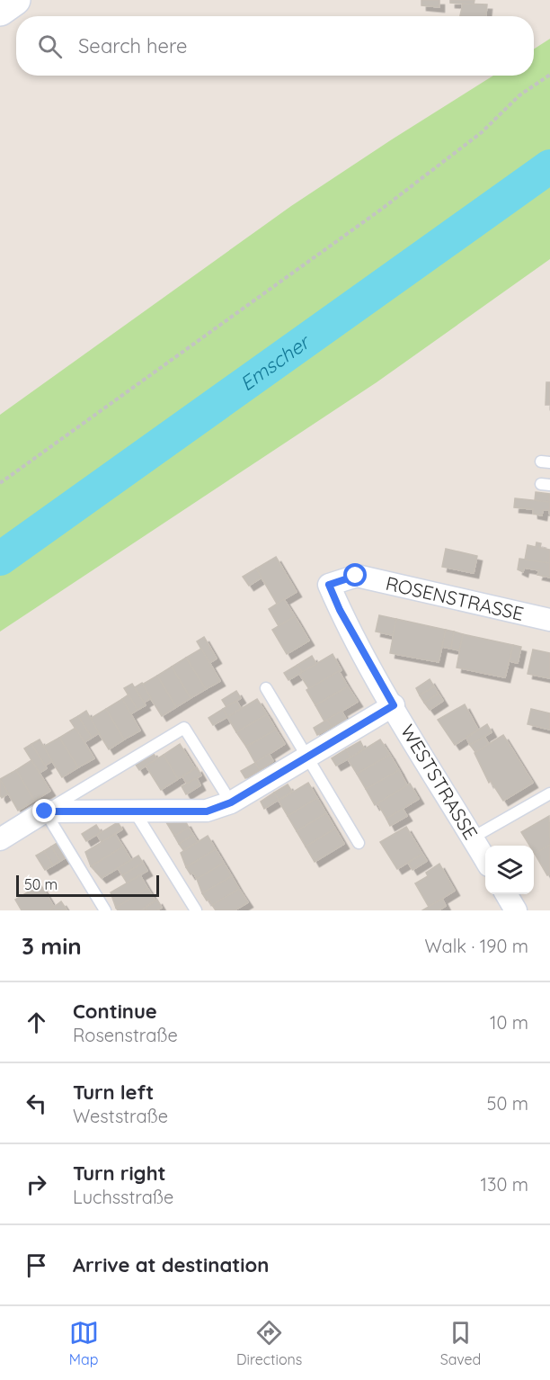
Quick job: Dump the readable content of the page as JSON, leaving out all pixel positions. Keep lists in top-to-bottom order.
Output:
{
  "streets": {
    "street": ["ROSENSTRASSE", "WESTSTRASSE"]
  },
  "crossings": [
    ["ROSENSTRASSE", "WESTSTRASSE"]
  ],
  "water": ["Emscher"],
  "scale_bar": "50 m",
  "page": {
    "search": "Search here",
    "scale": "50 m",
    "heading": ["3 min", "Walk · 190 m"],
    "list": [
      ["Continue", "Rosenstraße", "10 m"],
      ["Turn left", "Weststraße", "50 m"],
      ["Turn right", "Luchsstraße", "130 m"],
      "Arrive at destination"
    ],
    "nav": ["Map", "Directions", "Saved"]
  }
}
